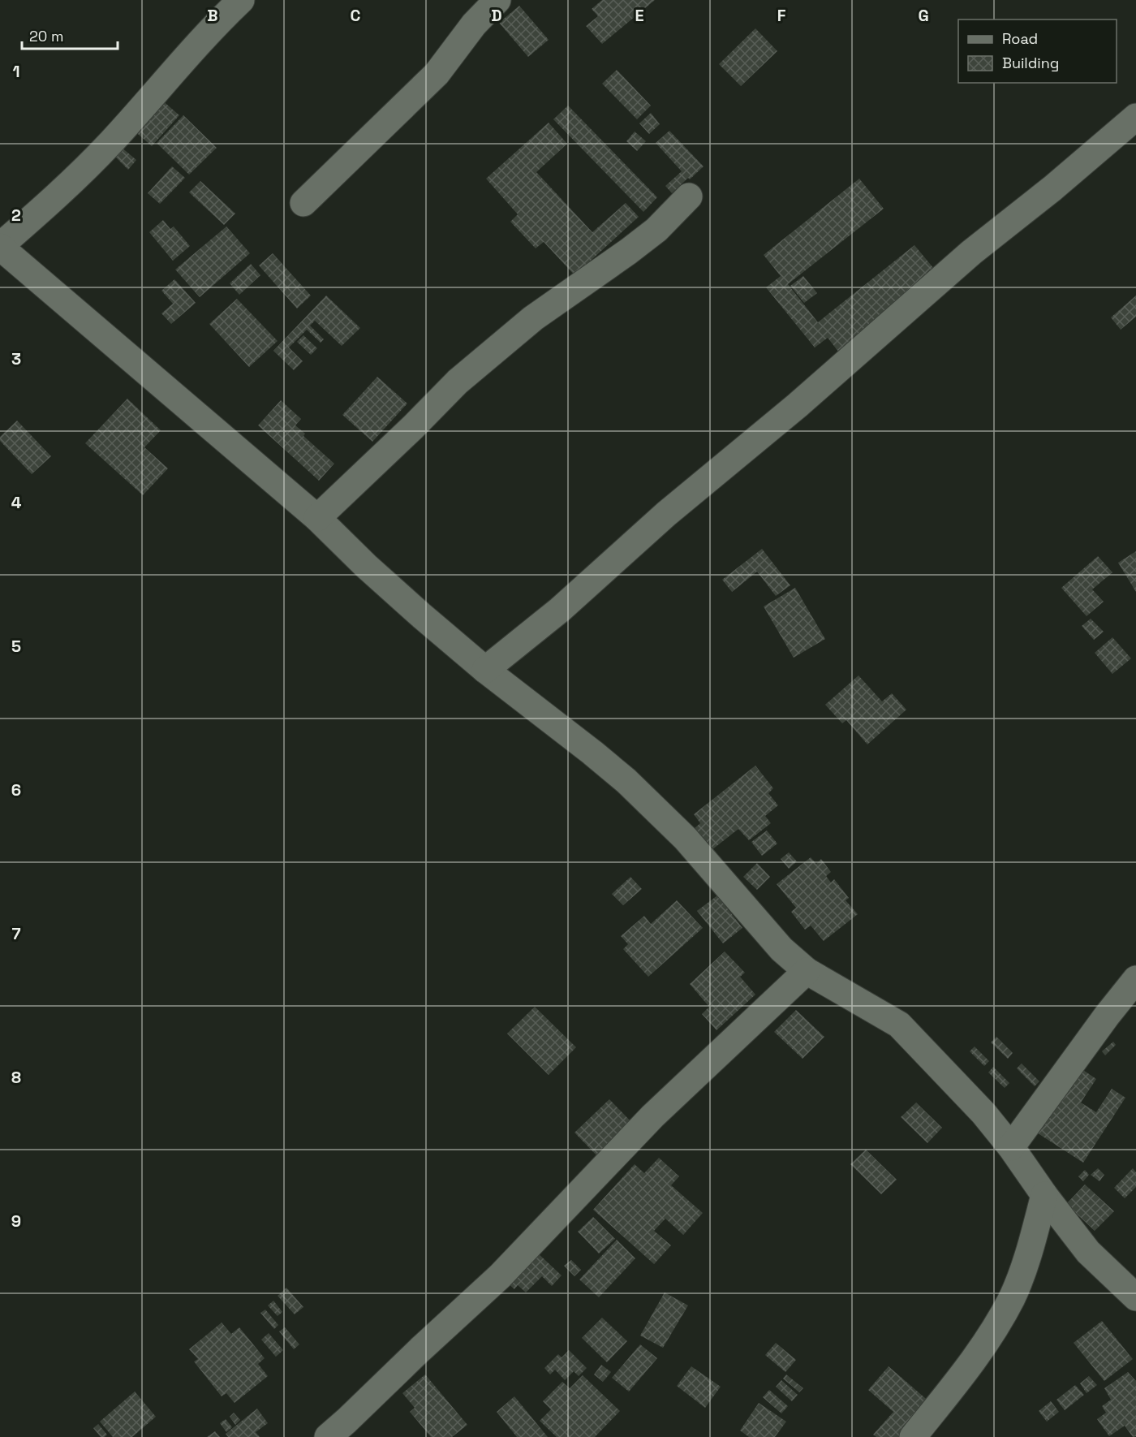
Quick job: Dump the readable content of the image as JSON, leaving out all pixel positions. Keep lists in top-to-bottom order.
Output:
{
  "legend": ["Road", "Building"],
  "scale_bar": "20 m",
  "grid": {
    "columns": [
      "B",
      "C",
      "D",
      "E",
      "F",
      "G"
    ],
    "rows": [
      "1",
      "2",
      "3",
      "4",
      "5",
      "6",
      "7",
      "8",
      "9"
    ]
  }
}
